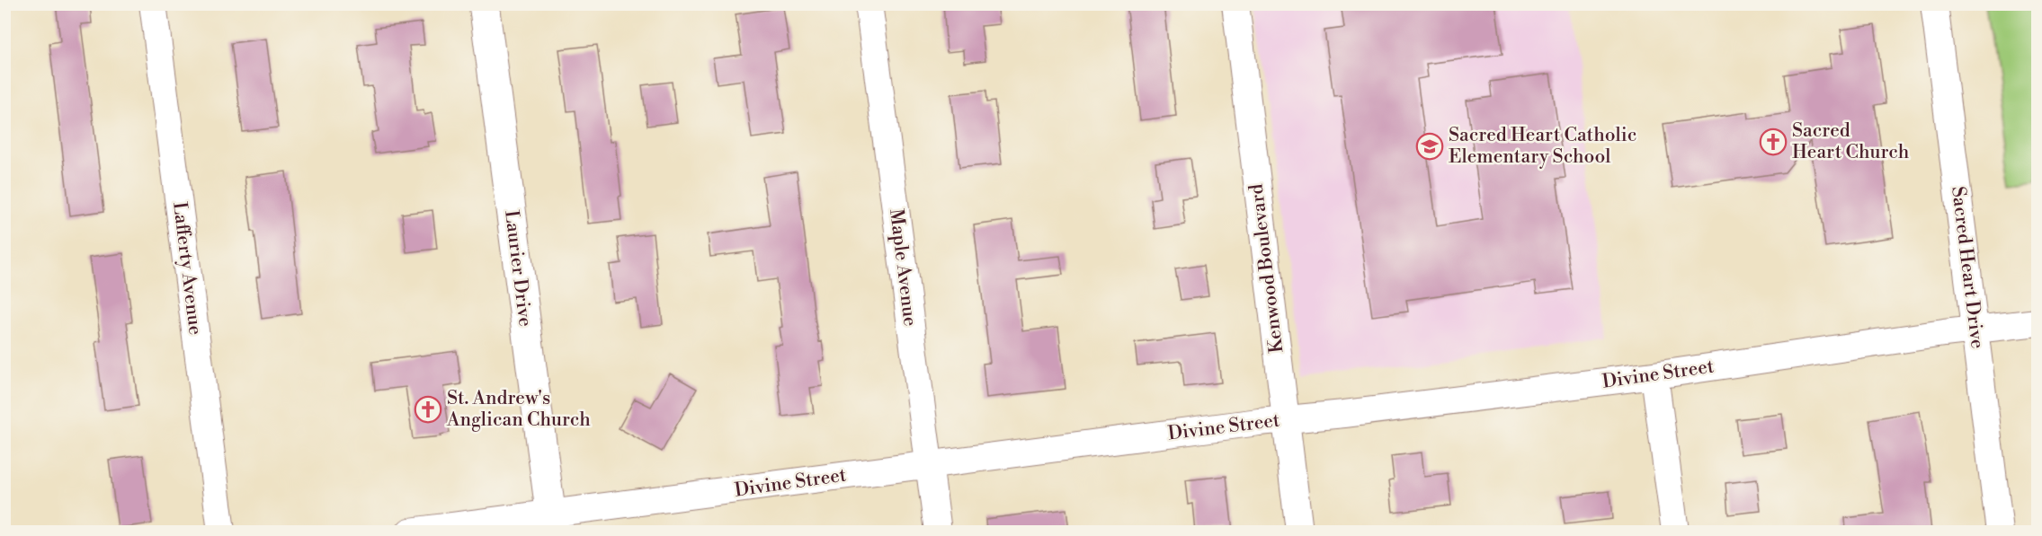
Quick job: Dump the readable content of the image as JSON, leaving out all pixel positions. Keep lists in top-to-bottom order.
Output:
{
  "streets": {
    "street": [
      "Maple Avenue",
      "Sacred Heart Drive",
      "Lafferty Avenue",
      "Laurier Drive",
      "Kenwood Boulevard",
      "Divine Street"
    ]
  },
  "crossings": [
    ["Maple Avenue", "Divine Street"],
    ["Sacred Heart Drive", "Divine Street"],
    ["Laurier Drive", "Divine Street"],
    ["Kenwood Boulevard", "Divine Street"]
  ],
  "places": {
    "church": ["Sacred Heart Church", "St. Andrew's Anglican Church"],
    "school or university": ["Sacred Heart Catholic Elementary School"]
  }
}
